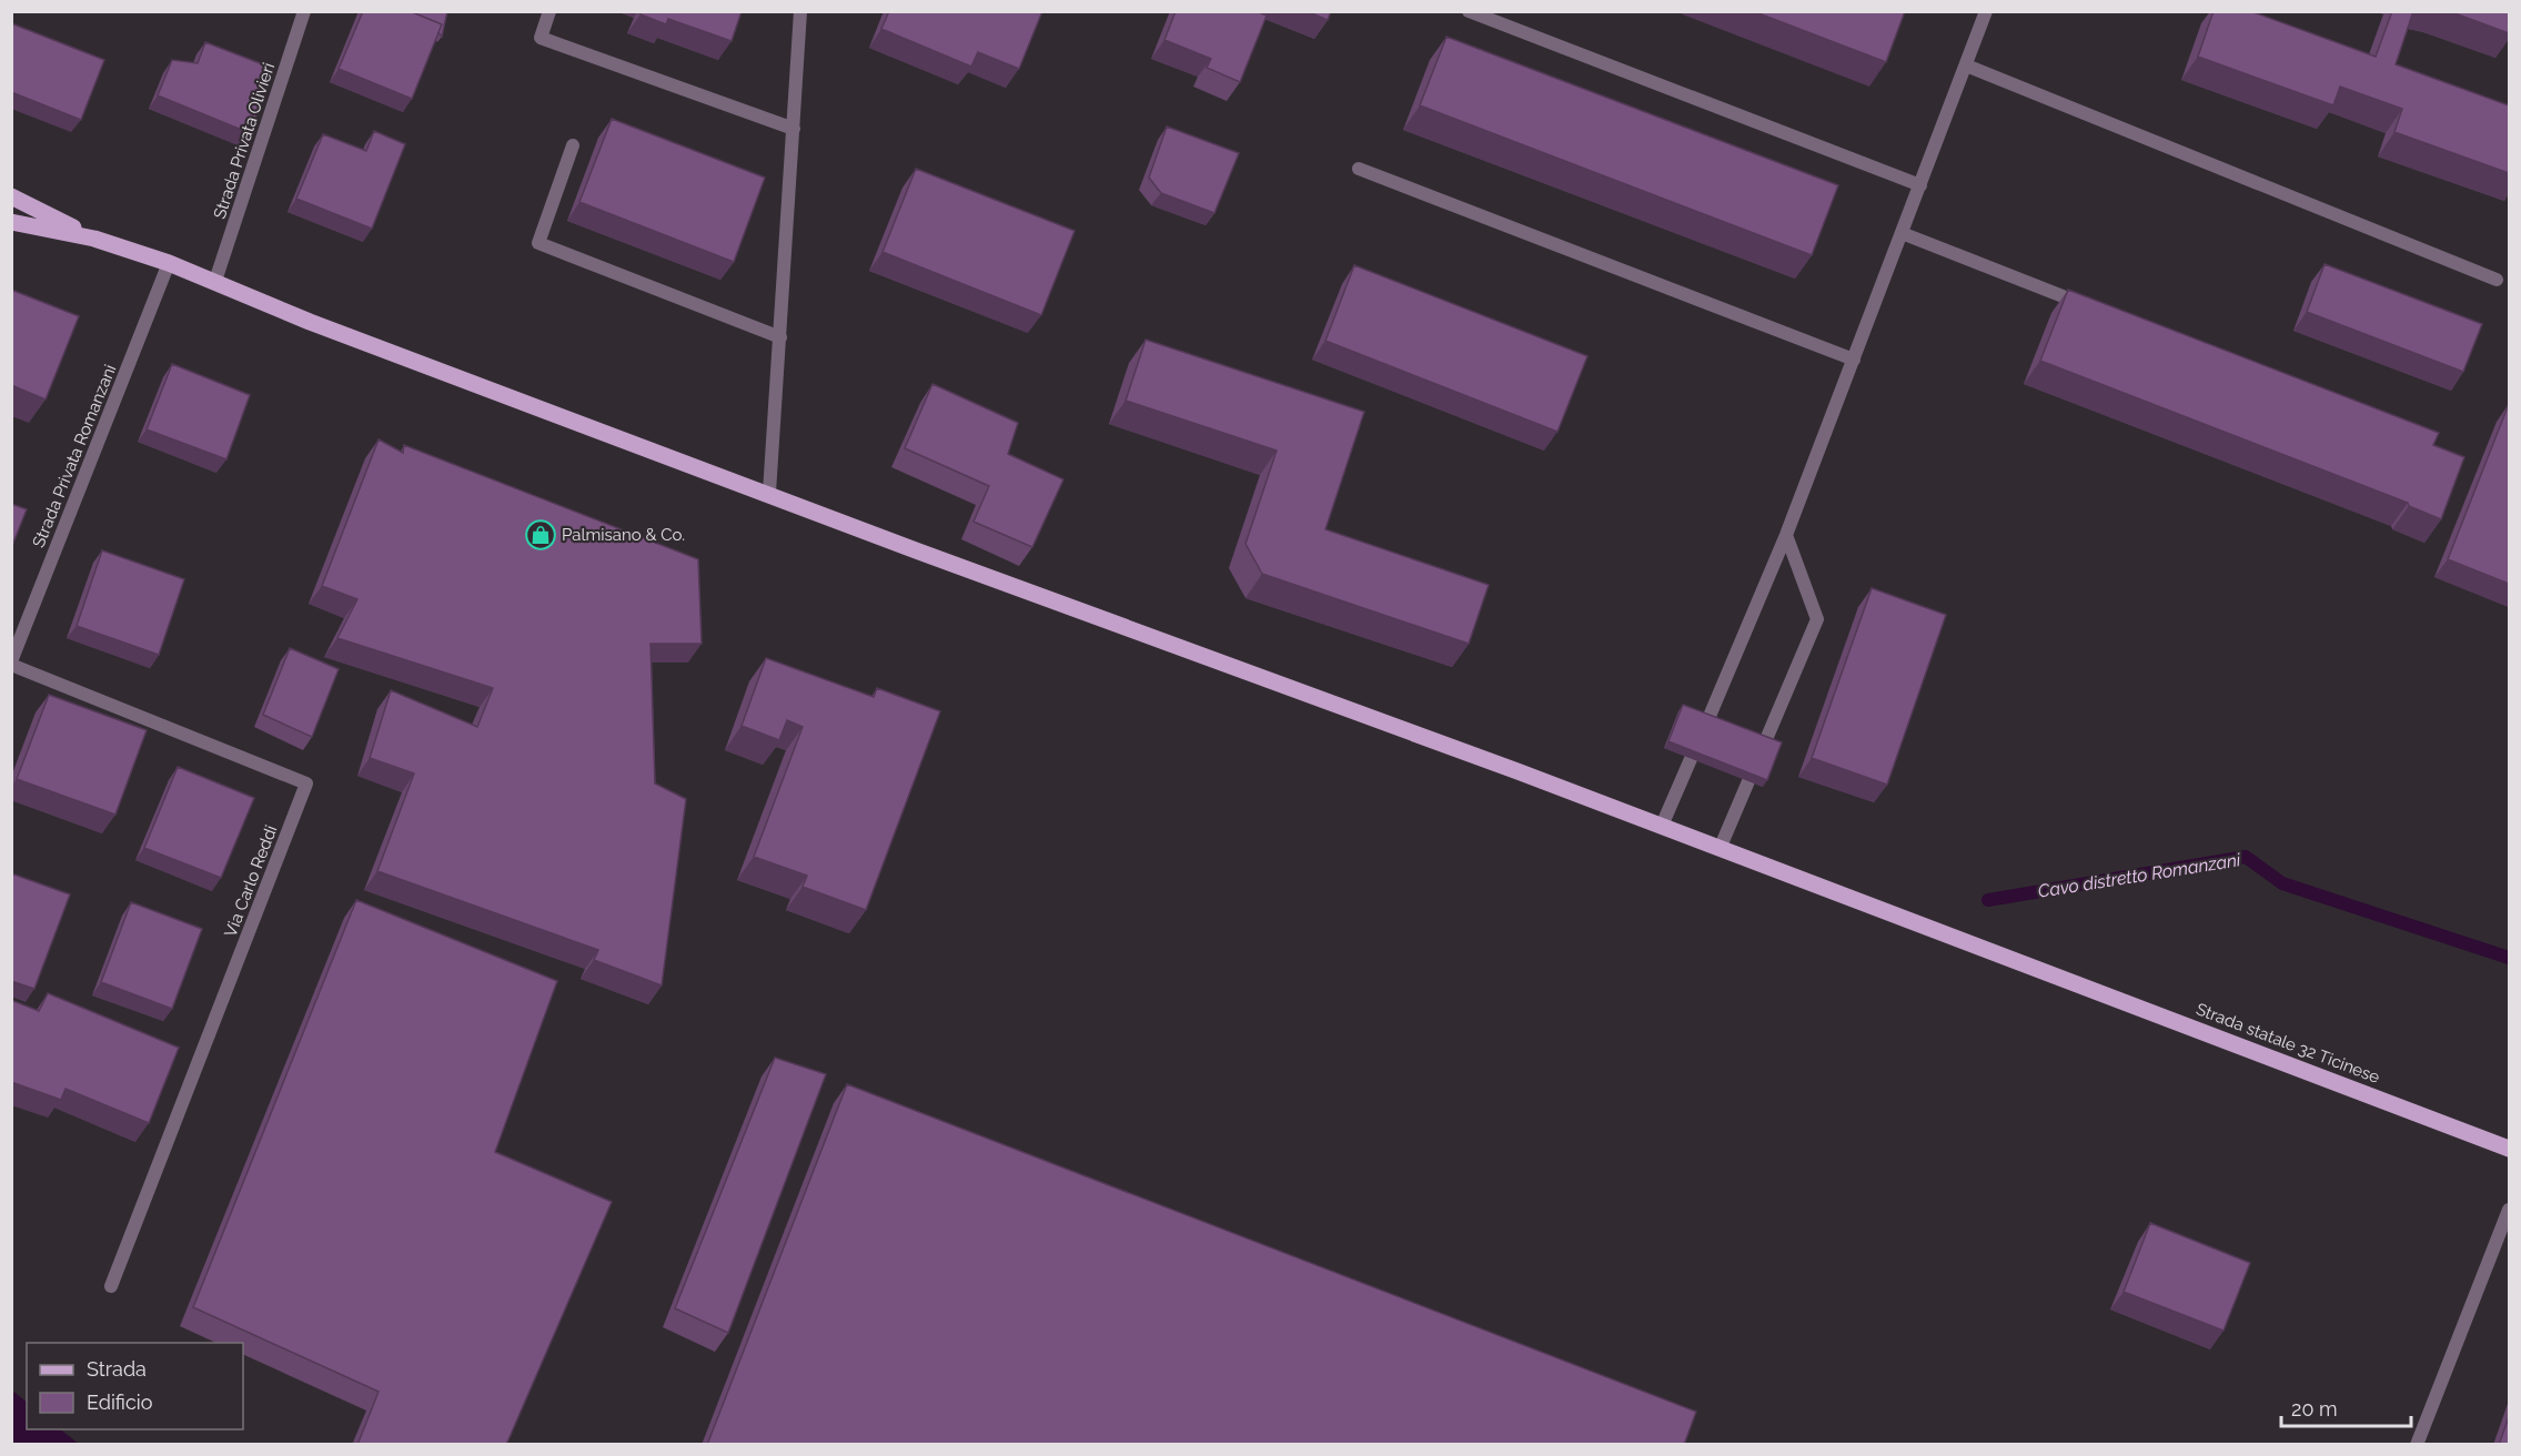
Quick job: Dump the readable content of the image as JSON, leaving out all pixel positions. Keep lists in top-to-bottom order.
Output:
{
  "streets": {
    "main road": ["Strada statale 32 Ticinese"],
    "street": ["Strada Privata Olivieri", "Strada Privata Romanzani", "Via Carlo Reddi"]
  },
  "crossings": [
    ["Strada Privata Olivieri", "Strada statale 32 Ticinese"],
    ["Strada Privata Romanzani", "Via Carlo Reddi"],
    ["Strada Privata Romanzani", "Strada statale 32 Ticinese"]
  ],
  "water": ["Cavo distretto Romanzani"],
  "places": {
    "shop": ["Palmisano & Co."]
  },
  "legend": ["Strada", "Edificio"],
  "scale_bar": "20 m"
}
